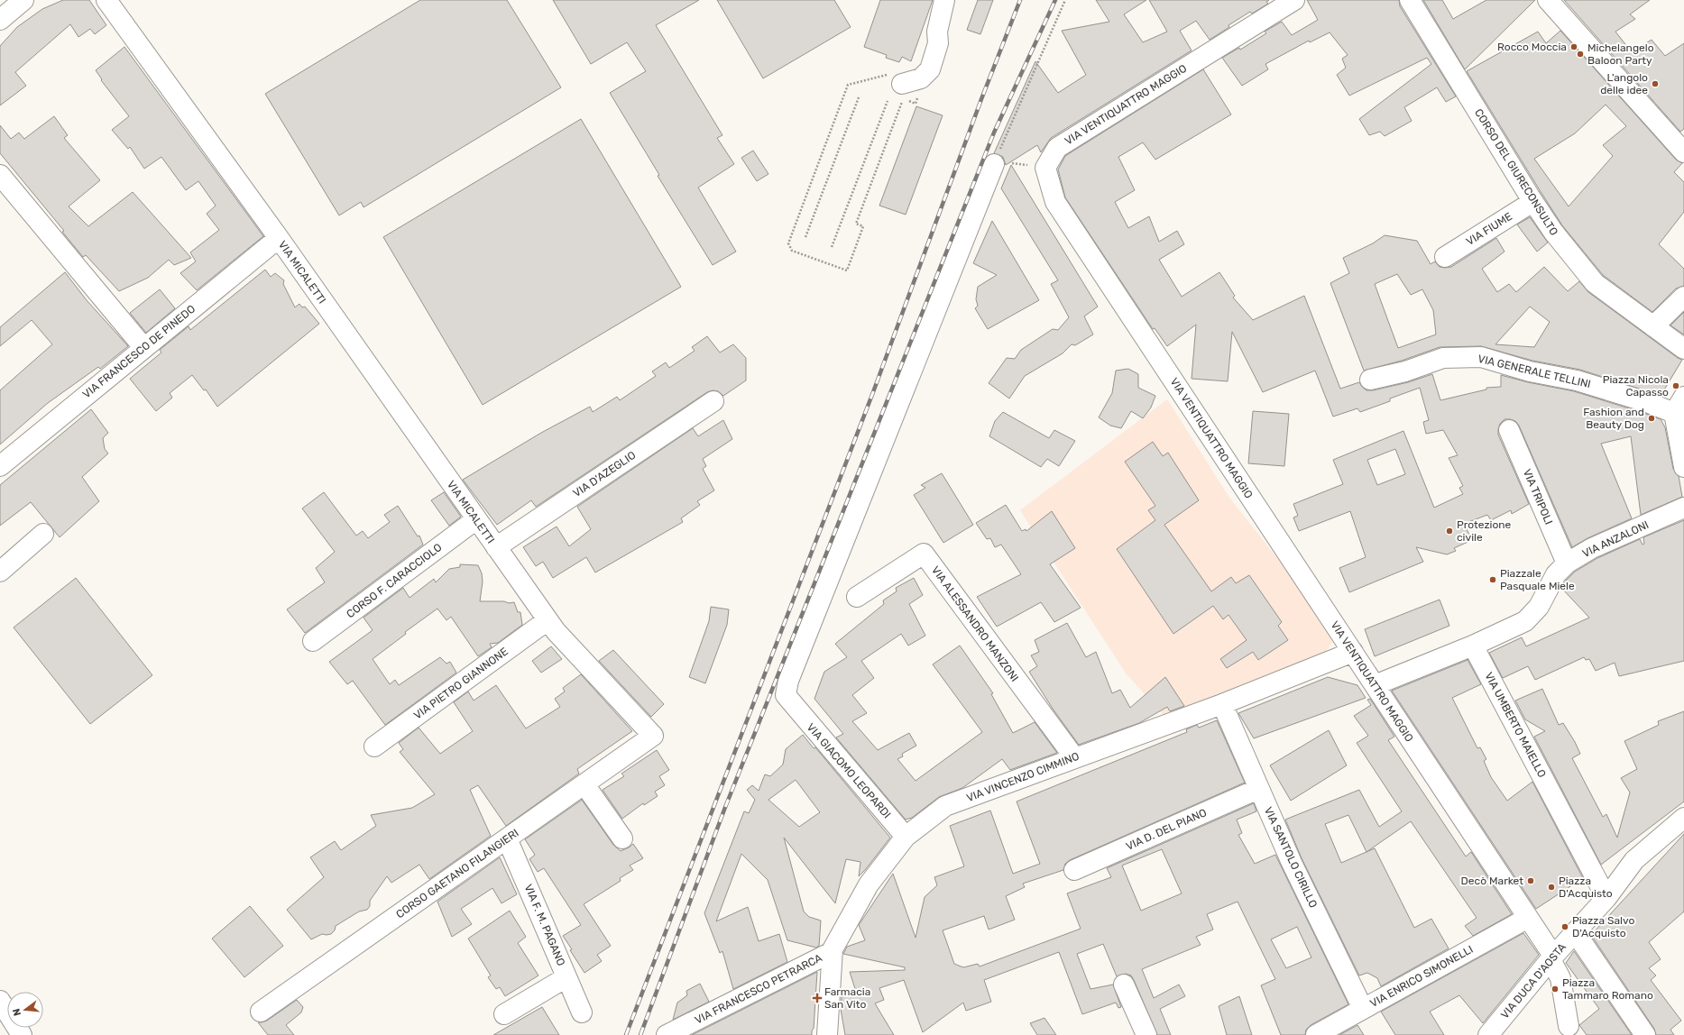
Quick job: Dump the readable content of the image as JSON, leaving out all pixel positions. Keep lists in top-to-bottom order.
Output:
{
  "streets": {
    "street": [
      "VIA VENTIQUATTRO MAGGIO",
      "CORSO DEL GIURECONSULTO",
      "VIA FIUME",
      "VIA MICALETTI",
      "VIA FRANCESCO DE PINEDO",
      "VIA GENERALE TELLINI",
      "VIA D'AZEGLIO",
      "VIA TRIPOLI",
      "VIA ANZALONI",
      "CORSO F. CARACCIOLO",
      "VIA ALESSANDRO MANZONI",
      "VIA PIETRO GIANNONE",
      "VIA UMBERTO MAIELLO",
      "VIA GIACOMO LEOPARDI",
      "VIA VINCENZO CIMMINO",
      "VIA D. DEL PIANO",
      "VIA SANTOLO CIRILLO",
      "CORSO GAETANO FILANGIERI",
      "VIA F. M. PAGANO",
      "VIA ENRICO SIMONELLI",
      "VIA DUCA D'AOSTA",
      "VIA FRANCESCO PETRARCA"
    ]
  },
  "crossings": [
    ["VIA VENTIQUATTRO MAGGIO", "VIA VINCENZO CIMMINO"],
    ["VIA VENTIQUATTRO MAGGIO", "VIA ENRICO SIMONELLI"],
    ["VIA VENTIQUATTRO MAGGIO", "VIA DUCA D'AOSTA"],
    ["CORSO DEL GIURECONSULTO", "VIA FIUME"],
    ["VIA MICALETTI", "VIA FRANCESCO DE PINEDO"],
    ["VIA MICALETTI", "VIA D'AZEGLIO"],
    ["VIA MICALETTI", "CORSO F. CARACCIOLO"],
    ["VIA MICALETTI", "VIA PIETRO GIANNONE"],
    ["VIA MICALETTI", "CORSO GAETANO FILANGIERI"],
    ["VIA TRIPOLI", "VIA ANZALONI"],
    ["VIA ANZALONI", "VIA UMBERTO MAIELLO"],
    ["VIA ALESSANDRO MANZONI", "VIA VINCENZO CIMMINO"],
    ["VIA UMBERTO MAIELLO", "VIA DUCA D'AOSTA"],
    ["VIA GIACOMO LEOPARDI", "VIA VINCENZO CIMMINO"],
    ["VIA VINCENZO CIMMINO", "VIA SANTOLO CIRILLO"],
    ["VIA VINCENZO CIMMINO", "VIA FRANCESCO PETRARCA"],
    ["VIA D. DEL PIANO", "VIA SANTOLO CIRILLO"],
    ["VIA SANTOLO CIRILLO", "VIA ENRICO SIMONELLI"],
    ["CORSO GAETANO FILANGIERI", "VIA F. M. PAGANO"]
  ],
  "places": {
    "other": [
      "Rocco Moccia",
      "Michelangelo Baloon Party",
      "L'angolo delle idee",
      "Piazza Nicola Capasso",
      "Fashion and Beauty Dog",
      "Protezione civile",
      "Piazzale Pasquale Miele",
      "Decò Market",
      "Piazza D'Acquisto",
      "Piazza Salvo D'Acquisto",
      "Piazza Tammaro Romano"
    ],
    "health": ["Farmacia San Vito"]
  },
  "north": "left"
}
